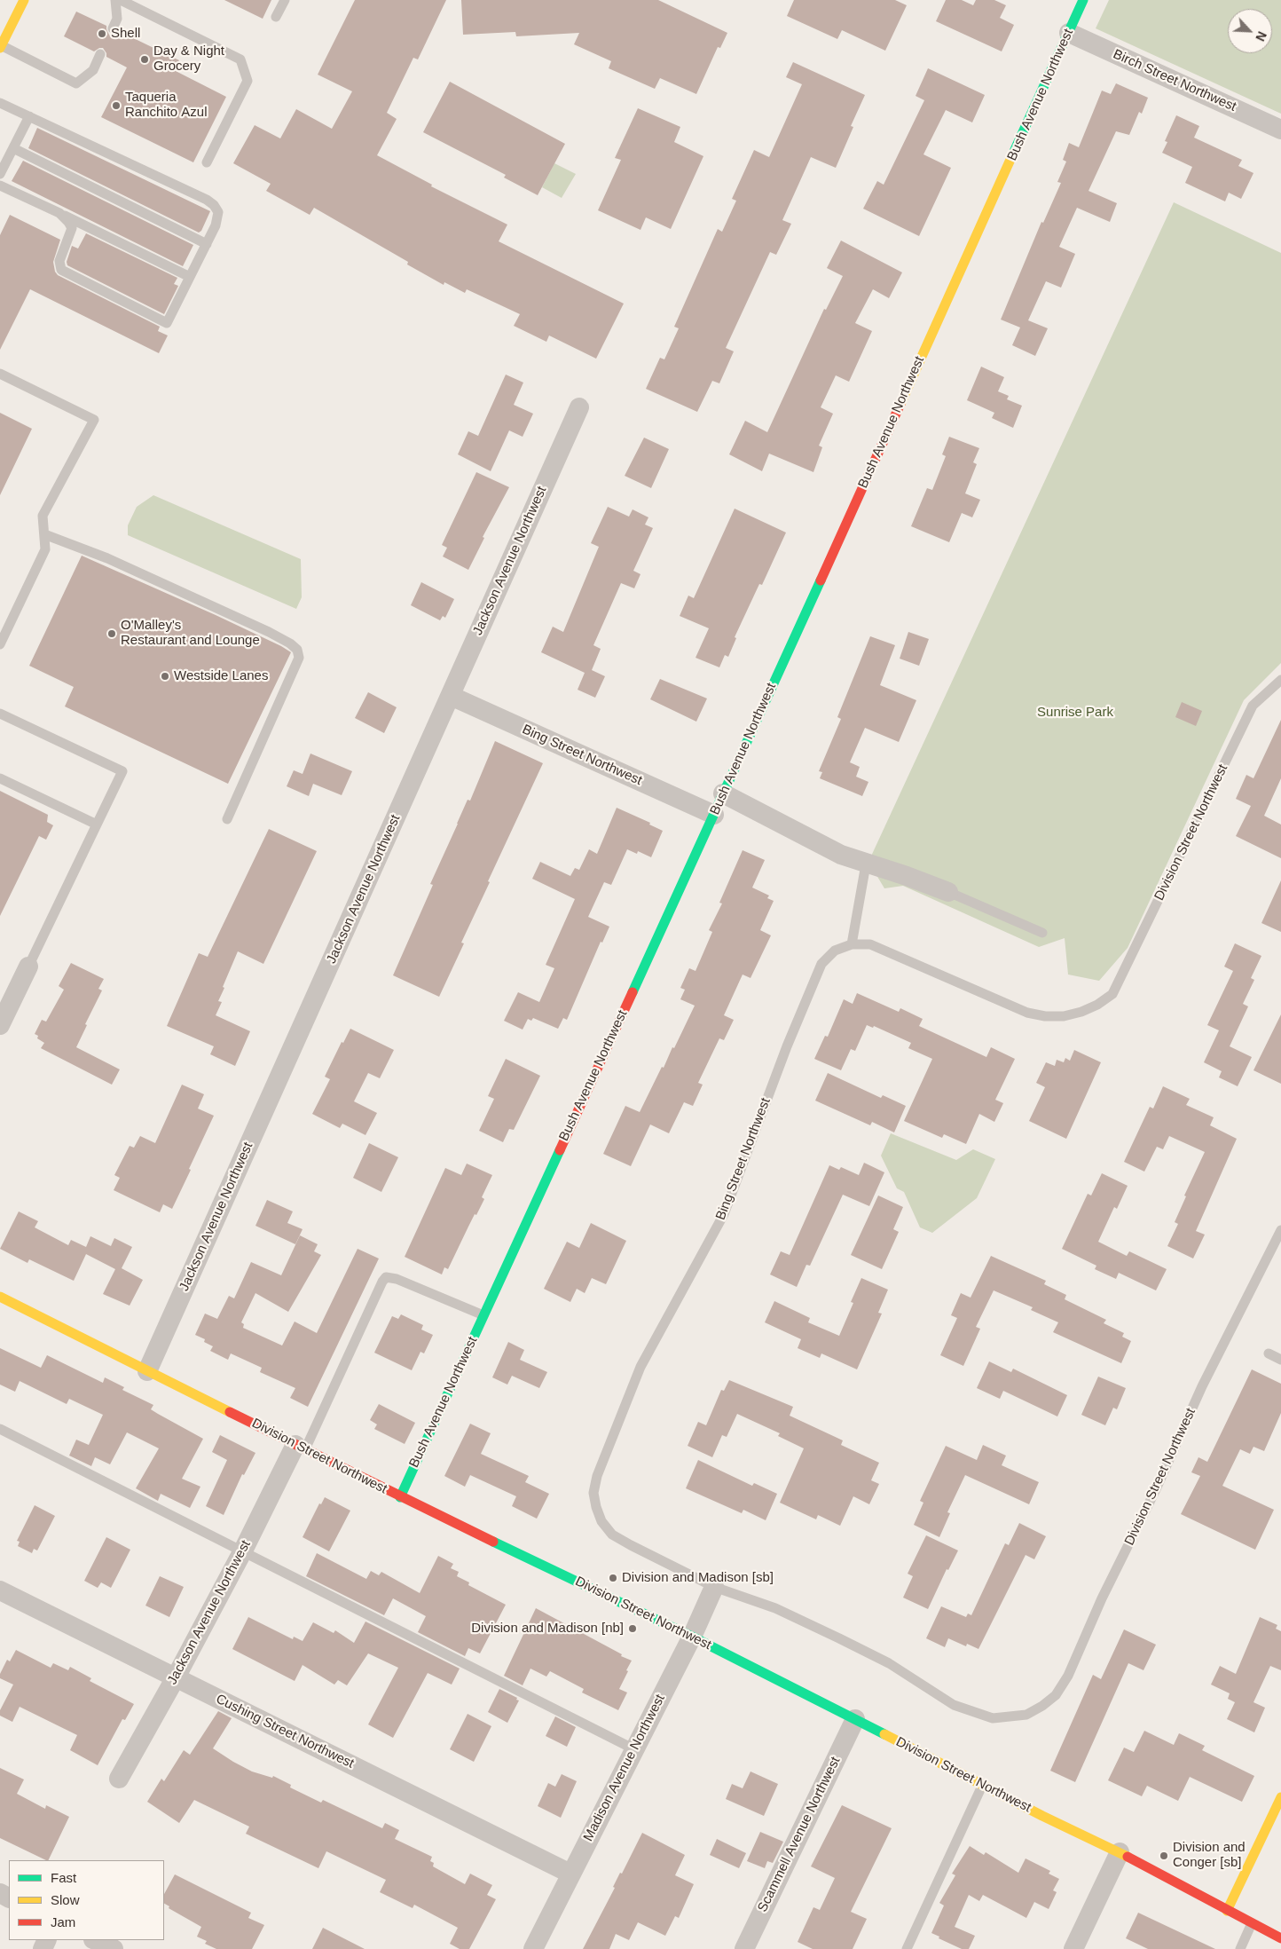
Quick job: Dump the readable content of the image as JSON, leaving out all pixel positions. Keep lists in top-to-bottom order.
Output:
{
  "streets": {
    "street": [
      "Birch Street Northwest",
      "Bush Avenue Northwest",
      "Jackson Avenue Northwest",
      "Bing Street Northwest",
      "Division Street Northwest",
      "Cushing Street Northwest",
      "Madison Avenue Northwest",
      "Scammell Avenue Northwest"
    ]
  },
  "crossings": [
    ["Birch Street Northwest", "Bush Avenue Northwest"],
    ["Bush Avenue Northwest", "Bing Street Northwest"],
    ["Bush Avenue Northwest", "Division Street Northwest"],
    ["Jackson Avenue Northwest", "Bing Street Northwest"],
    ["Jackson Avenue Northwest", "Division Street Northwest"],
    ["Jackson Avenue Northwest", "Cushing Street Northwest"],
    ["Bing Street Northwest", "Division Street Northwest"],
    ["Bing Street Northwest", "Madison Avenue Northwest"],
    ["Division Street Northwest", "Madison Avenue Northwest"],
    ["Division Street Northwest", "Scammell Avenue Northwest"],
    ["Cushing Street Northwest", "Madison Avenue Northwest"]
  ],
  "parks": ["Sunrise Park"],
  "places": [
    "Shell",
    "Day & Night Grocery",
    "Taqueria Ranchito Azul",
    "O'Malley's Restaurant and Lounge",
    "Westside Lanes",
    "Division and Madison [sb]",
    "Division and Madison [nb]",
    "Division and Conger [sb]"
  ],
  "legend": ["Fast", "Slow", "Jam"],
  "north": "bottom right"
}
